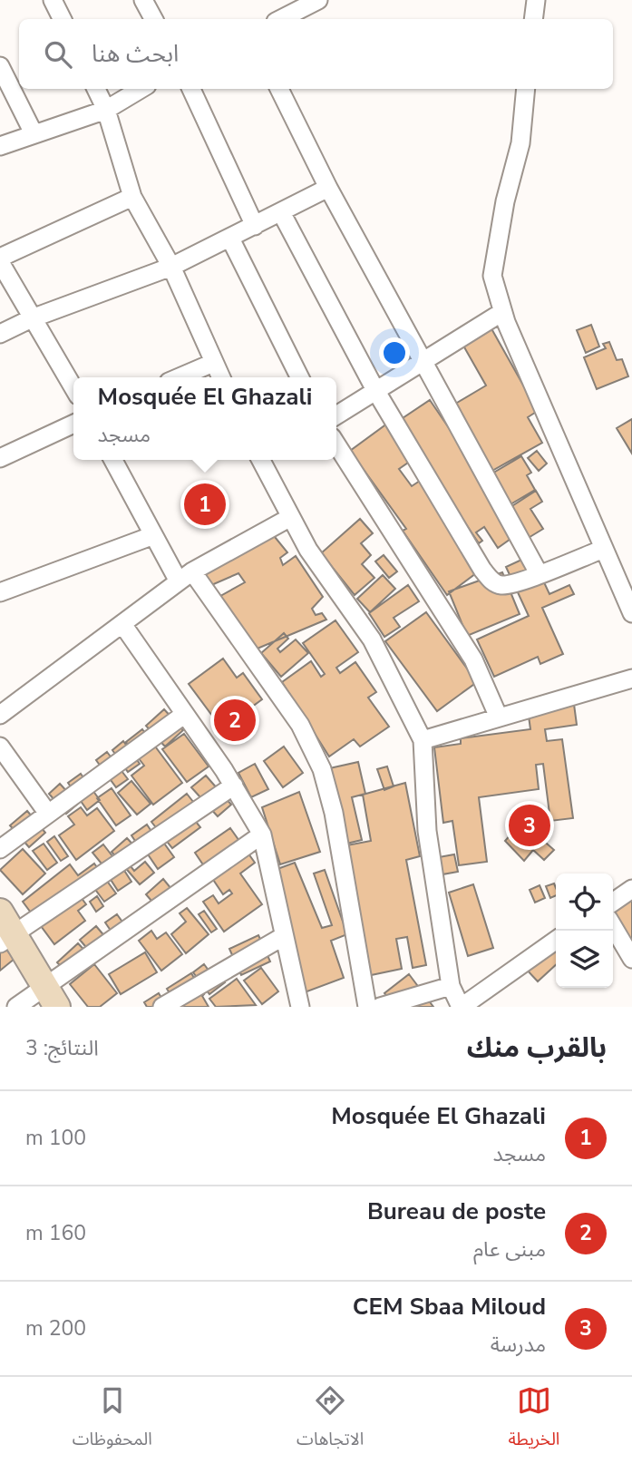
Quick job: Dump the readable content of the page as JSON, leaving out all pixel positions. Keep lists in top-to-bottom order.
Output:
{
  "page": {
    "search": "ابحث هنا",
    "popup": ["Mosquée El Ghazali", "مسجد"],
    "pins": ["1", "2", "3"],
    "heading": ["بالقرب منك", "النتائج: 3"],
    "list": [
      {
        "mark": "1",
        "name": "Mosquée El Ghazali",
        "note": "مسجد",
        "value": "100 m"
      },
      {
        "mark": "2",
        "name": "Bureau de poste",
        "note": "مبنى عام",
        "value": "160 m"
      },
      {
        "mark": "3",
        "name": "CEM Sbaa Miloud",
        "note": "مدرسة",
        "value": "200 m"
      }
    ],
    "nav": ["الخريطة", "الاتجاهات", "المحفوظات"]
  }
}
